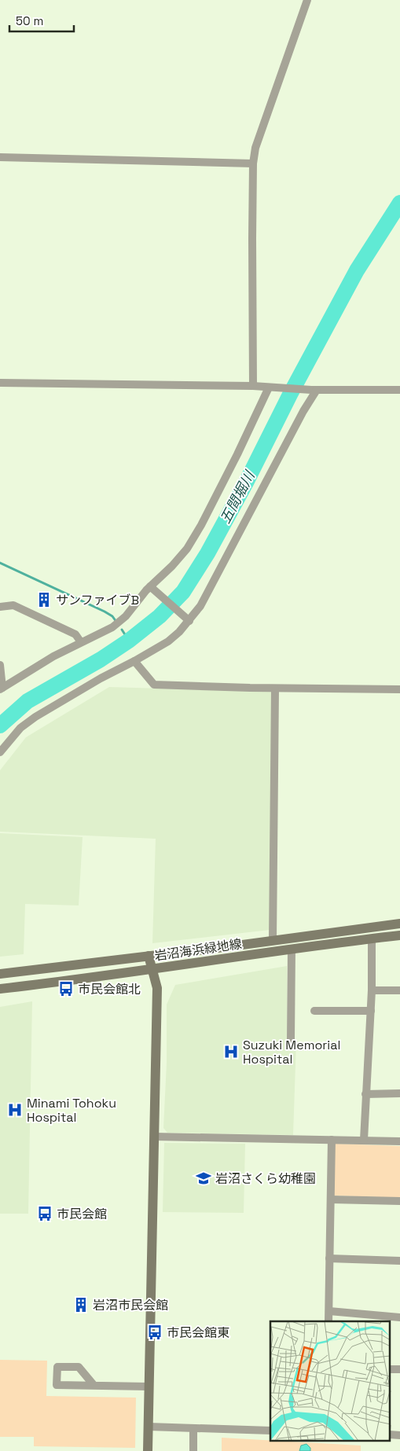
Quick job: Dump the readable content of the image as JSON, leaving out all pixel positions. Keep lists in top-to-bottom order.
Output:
{
  "streets": {
    "main road": ["岩沼海浜緑地線"]
  },
  "water": ["五間堀川"],
  "places": {
    "building": ["サンファイブB", "岩沼市民会館"],
    "bus stop": ["市民会館北", "市民会館", "市民会館東"],
    "hospital": ["Suzuki Memorial Hospital", "Minami Tohoku Hospital"],
    "school or university": ["岩沼さくら幼稚園"]
  },
  "scale_bar": "50 m"
}
